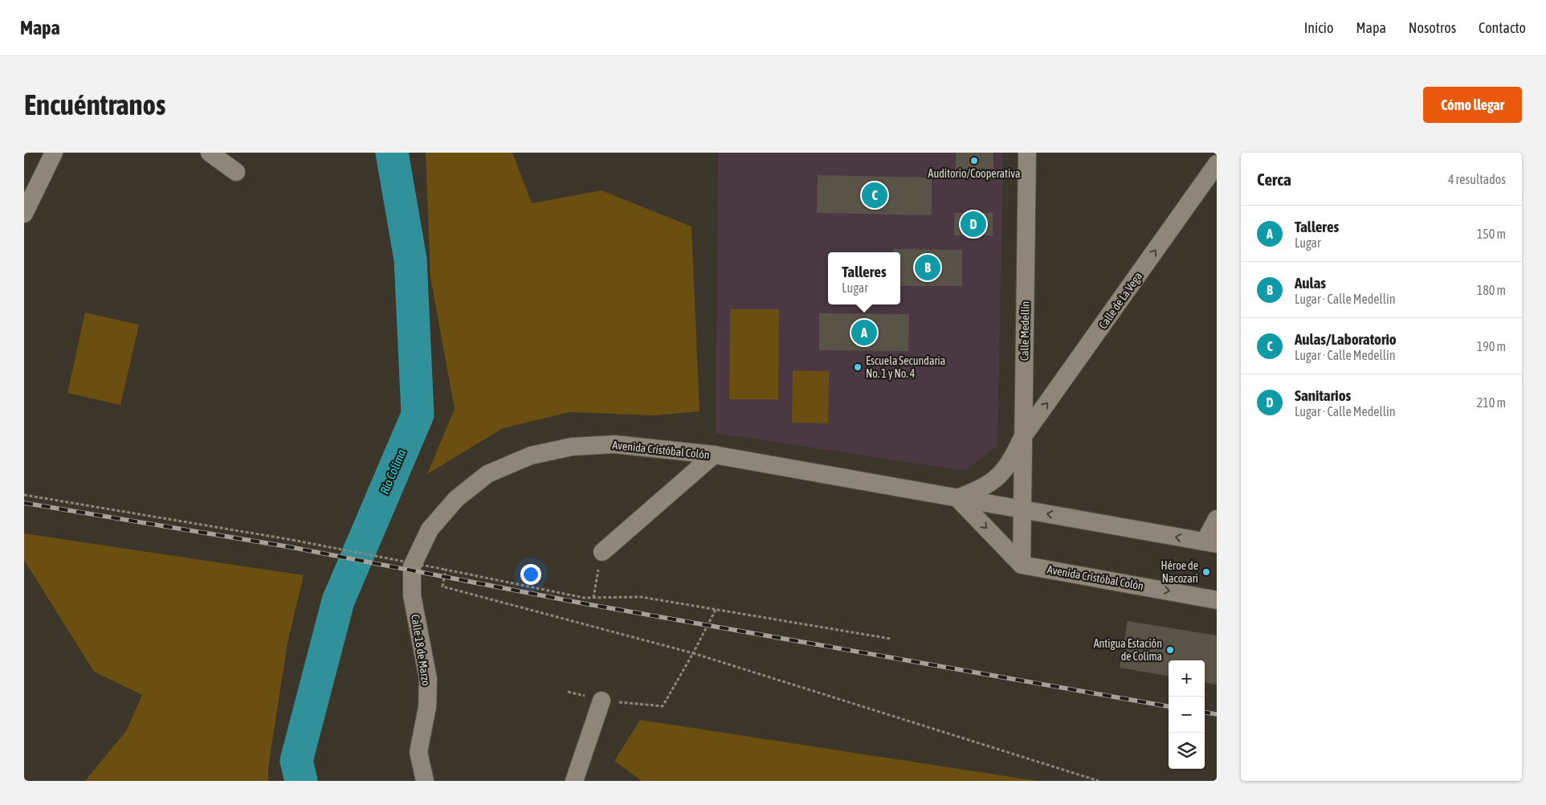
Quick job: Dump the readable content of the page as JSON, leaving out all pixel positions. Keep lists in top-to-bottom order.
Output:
{
  "streets": {
    "street": [
      "Calle de La Vega",
      "Calle Medellín",
      "Avenida Cristóbal Colón",
      "Calle 18 de Marzo"
    ]
  },
  "crossings": [
    ["Calle de La Vega", "Calle Medellín"],
    ["Calle de La Vega", "Avenida Cristóbal Colón"],
    ["Calle Medellín", "Avenida Cristóbal Colón"],
    ["Avenida Cristóbal Colón", "Calle 18 de Marzo"]
  ],
  "one_way": ["Calle de La Vega"],
  "water": ["Río Colima"],
  "places": [
    "Auditorio/Cooperativa",
    "Escuela Secundaria No. 1 y No. 4",
    "Héroe de Nacozari",
    "Antigua Estación de Colima"
  ],
  "page": {
    "header": "Mapa",
    "nav": [
      "Inicio",
      "Mapa",
      "Nosotros",
      "Contacto"
    ],
    "buttons": "Cómo llegar",
    "title": "Encuéntranos",
    "heading": ["Cerca", "4 resultados"],
    "pins": [
      "C",
      "D",
      "B",
      "A"
    ],
    "list": [
      {
        "mark": "A",
        "name": "Talleres",
        "note": "Lugar",
        "value": "150 m"
      },
      {
        "mark": "B",
        "name": "Aulas",
        "note": "Lugar · Calle Medellín",
        "value": "180 m"
      },
      {
        "mark": "C",
        "name": "Aulas/Laboratorio",
        "note": "Lugar · Calle Medellín",
        "value": "190 m"
      },
      {
        "mark": "D",
        "name": "Sanitarios",
        "note": "Lugar · Calle Medellín",
        "value": "210 m"
      }
    ],
    "popup": ["Talleres", "Lugar"],
    "map_buttons": ["+", "−"]
  }
}
